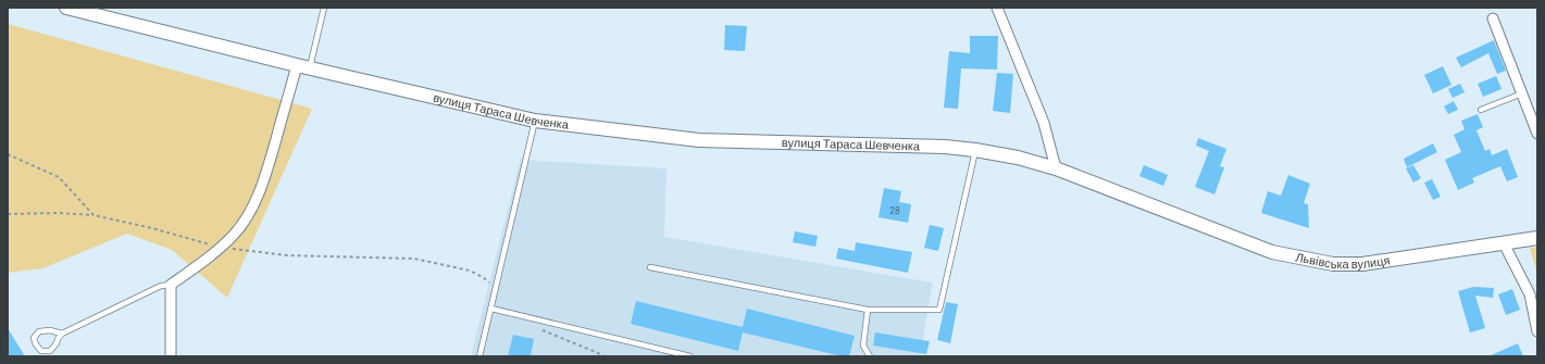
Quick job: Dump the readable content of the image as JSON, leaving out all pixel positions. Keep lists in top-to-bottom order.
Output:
{
  "streets": {
    "street": ["вулиця Тараса Шевченка", "Львівська вулиця"]
  },
  "crossings": [
    ["вулиця Тараса Шевченка", "Львівська вулиця"]
  ],
  "house_numbers": ["28"]
}
